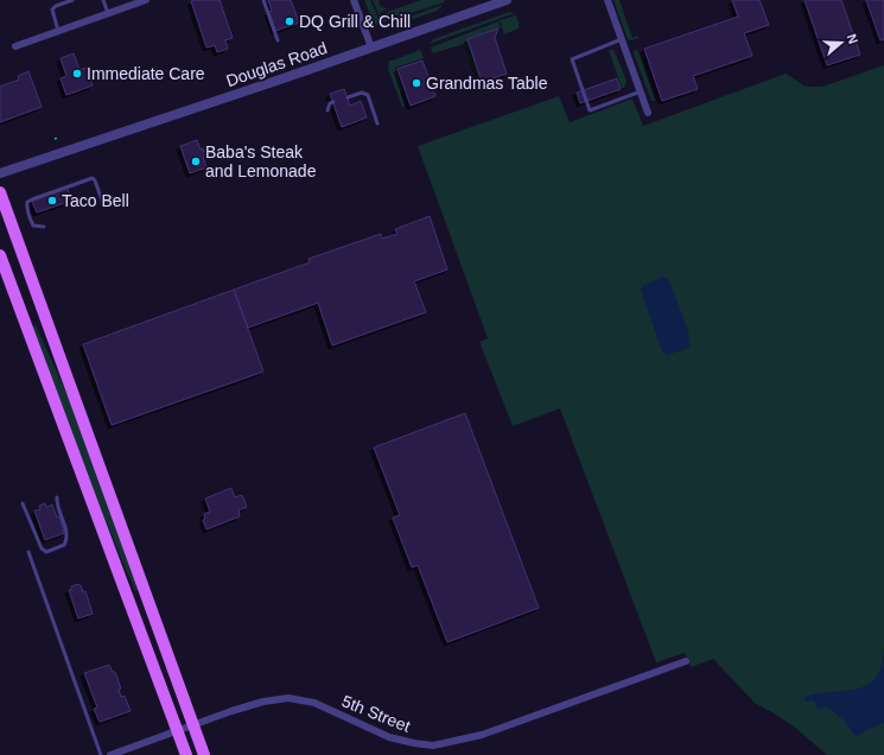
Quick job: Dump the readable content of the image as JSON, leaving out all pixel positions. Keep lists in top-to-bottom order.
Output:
{
  "streets": {
    "street": ["Douglas Road", "5th Street"]
  },
  "places": [
    "DQ Grill & Chill",
    "Immediate Care",
    "Grandmas Table",
    "Baba's Steak and Lemonade",
    "Taco Bell"
  ],
  "north": "right"
}
